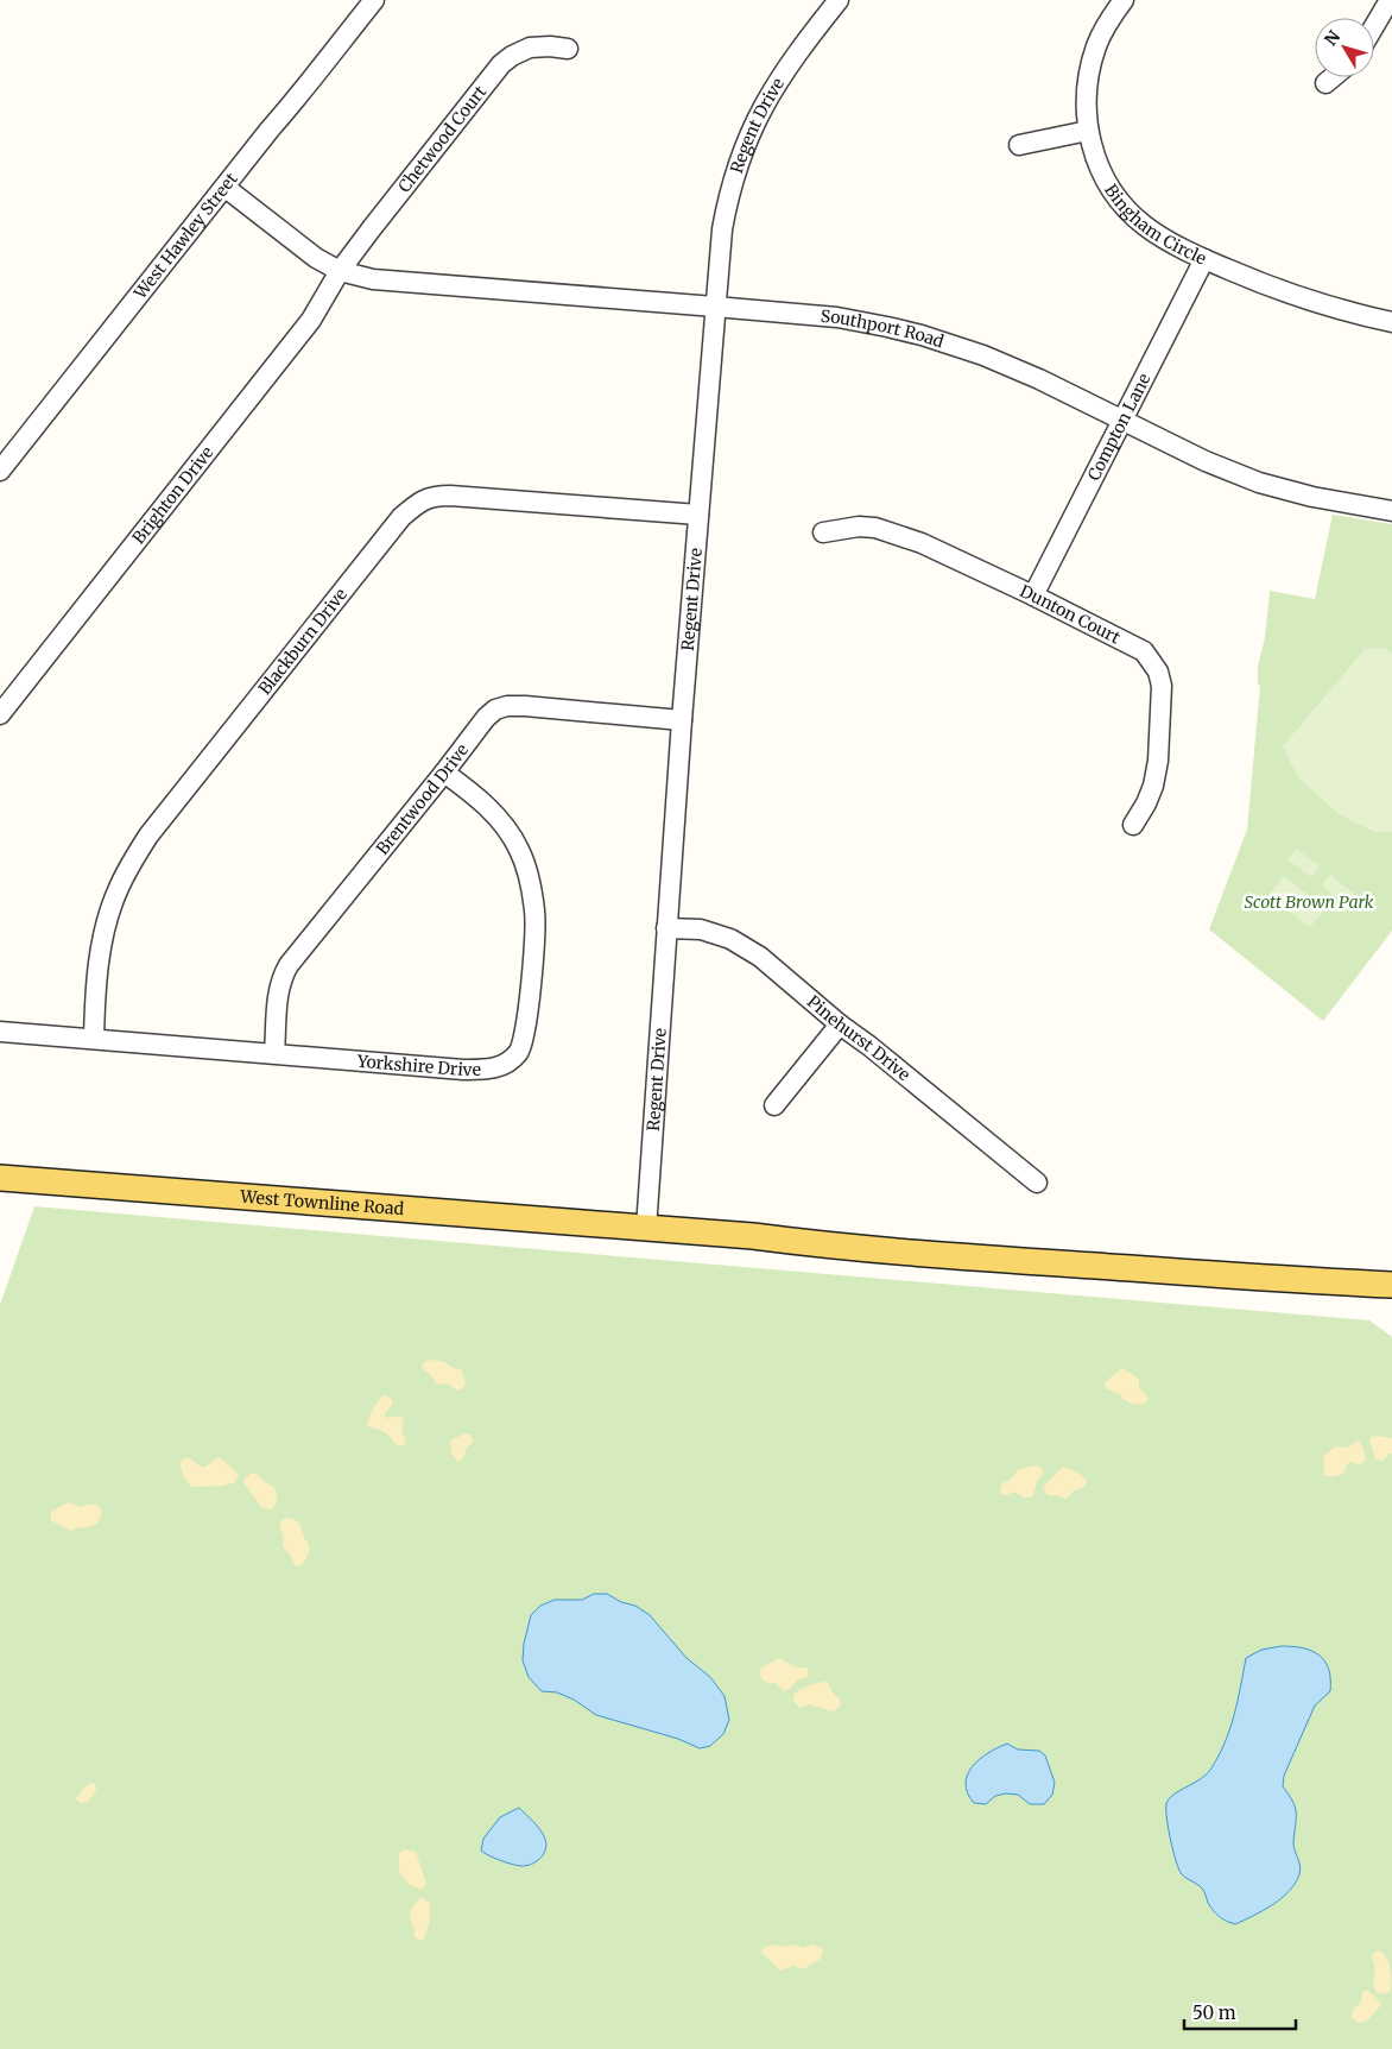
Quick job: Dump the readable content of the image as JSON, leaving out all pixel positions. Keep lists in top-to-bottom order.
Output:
{
  "streets": {
    "main road": ["West Townline Road"],
    "street": [
      "Regent Drive",
      "Chetwood Court",
      "Bingham Circle",
      "West Hawley Street",
      "Southport Road",
      "Compton Lane",
      "Brighton Drive",
      "Dunton Court",
      "Blackburn Drive",
      "Brentwood Drive",
      "Pinehurst Drive",
      "Yorkshire Drive"
    ]
  },
  "crossings": [
    ["Regent Drive", "Southport Road"],
    ["Regent Drive", "Blackburn Drive"],
    ["Regent Drive", "Brentwood Drive"],
    ["Regent Drive", "Pinehurst Drive"],
    ["Regent Drive", "West Townline Road"],
    ["Chetwood Court", "Southport Road"],
    ["Chetwood Court", "Brighton Drive"],
    ["Bingham Circle", "Compton Lane"],
    ["West Hawley Street", "Southport Road"],
    ["Southport Road", "Compton Lane"],
    ["Southport Road", "Brighton Drive"],
    ["Compton Lane", "Dunton Court"],
    ["Blackburn Drive", "Yorkshire Drive"],
    ["Brentwood Drive", "Yorkshire Drive"]
  ],
  "parks": ["Scott Brown Park"],
  "scale_bar": "50 m",
  "north": "top left"
}
